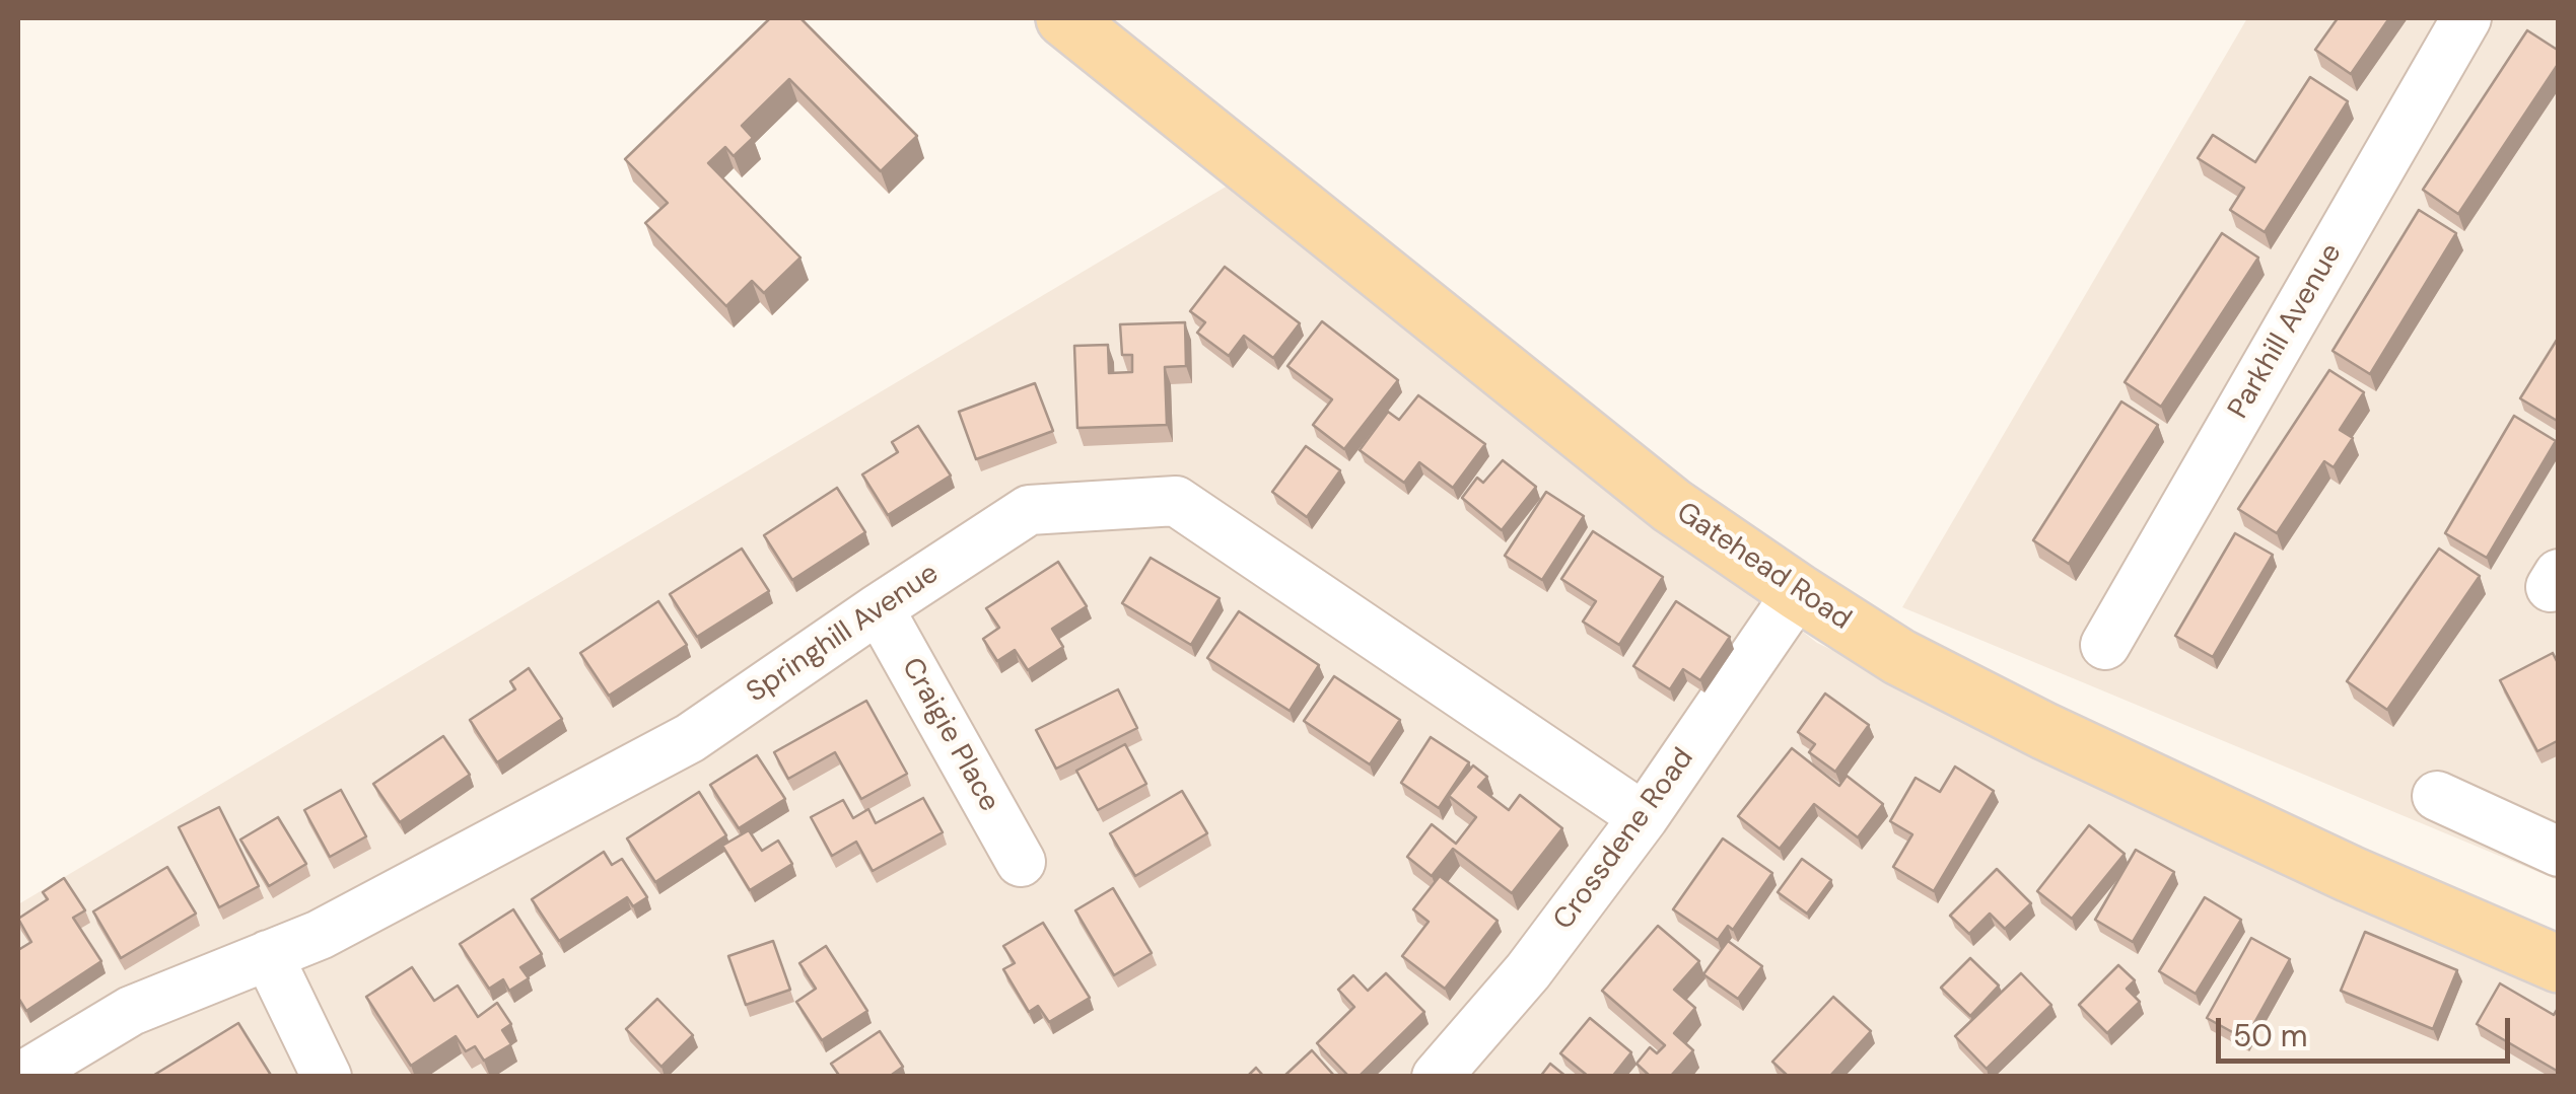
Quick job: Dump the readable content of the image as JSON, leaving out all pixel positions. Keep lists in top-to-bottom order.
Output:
{
  "streets": {
    "main road": ["Gatehead Road"],
    "street": [
      "Parkhill Avenue",
      "Springhill Avenue",
      "Craigie Place",
      "Crossdene Road"
    ]
  },
  "crossings": [
    ["Gatehead Road", "Crossdene Road"],
    ["Springhill Avenue", "Craigie Place"],
    ["Springhill Avenue", "Crossdene Road"]
  ],
  "scale_bar": "50 m"
}
